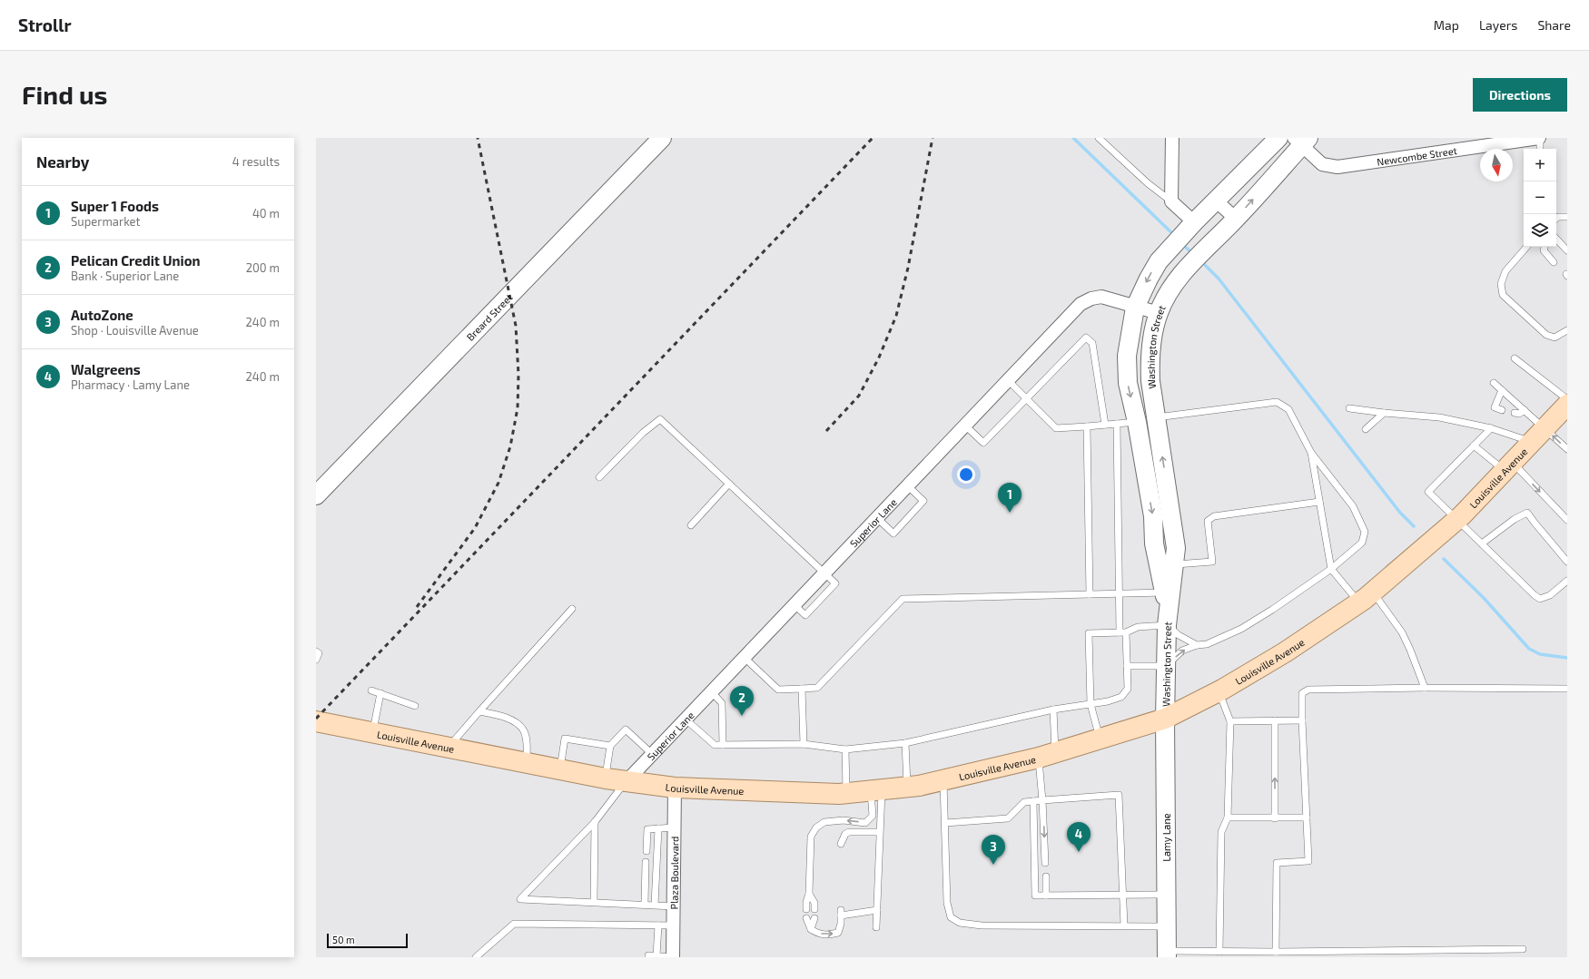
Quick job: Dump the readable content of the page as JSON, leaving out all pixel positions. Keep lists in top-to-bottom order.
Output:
{
  "streets": {
    "main road": ["Louisville Avenue"],
    "street": [
      "Newcombe Street",
      "Breard Street",
      "Washington Street",
      "Superior Lane",
      "Lamy Lane",
      "Plaza Boulevard"
    ]
  },
  "crossings": [
    ["Newcombe Street", "Washington Street"],
    ["Washington Street", "Louisville Avenue"],
    ["Washington Street", "Superior Lane"],
    ["Washington Street", "Lamy Lane"],
    ["Louisville Avenue", "Superior Lane"],
    ["Louisville Avenue", "Lamy Lane"],
    ["Louisville Avenue", "Plaza Boulevard"]
  ],
  "scale_bar": "50 m",
  "north": "bottom",
  "page": {
    "header": "Strollr",
    "nav": ["Map", "Layers", "Share"],
    "buttons": "Directions",
    "title": "Find us",
    "heading": ["Nearby", "4 results"],
    "map_buttons": ["+", "−"],
    "list": [
      {
        "mark": "1",
        "name": "Super 1 Foods",
        "note": "Supermarket",
        "value": "40 m"
      },
      {
        "mark": "2",
        "name": "Pelican Credit Union",
        "note": "Bank · Superior Lane",
        "value": "200 m"
      },
      {
        "mark": "3",
        "name": "AutoZone",
        "note": "Shop · Louisville Avenue",
        "value": "240 m"
      },
      {
        "mark": "4",
        "name": "Walgreens",
        "note": "Pharmacy · Lamy Lane",
        "value": "240 m"
      }
    ],
    "pins": [
      "1",
      "2",
      "4",
      "3"
    ],
    "scale": "50 m"
  }
}
